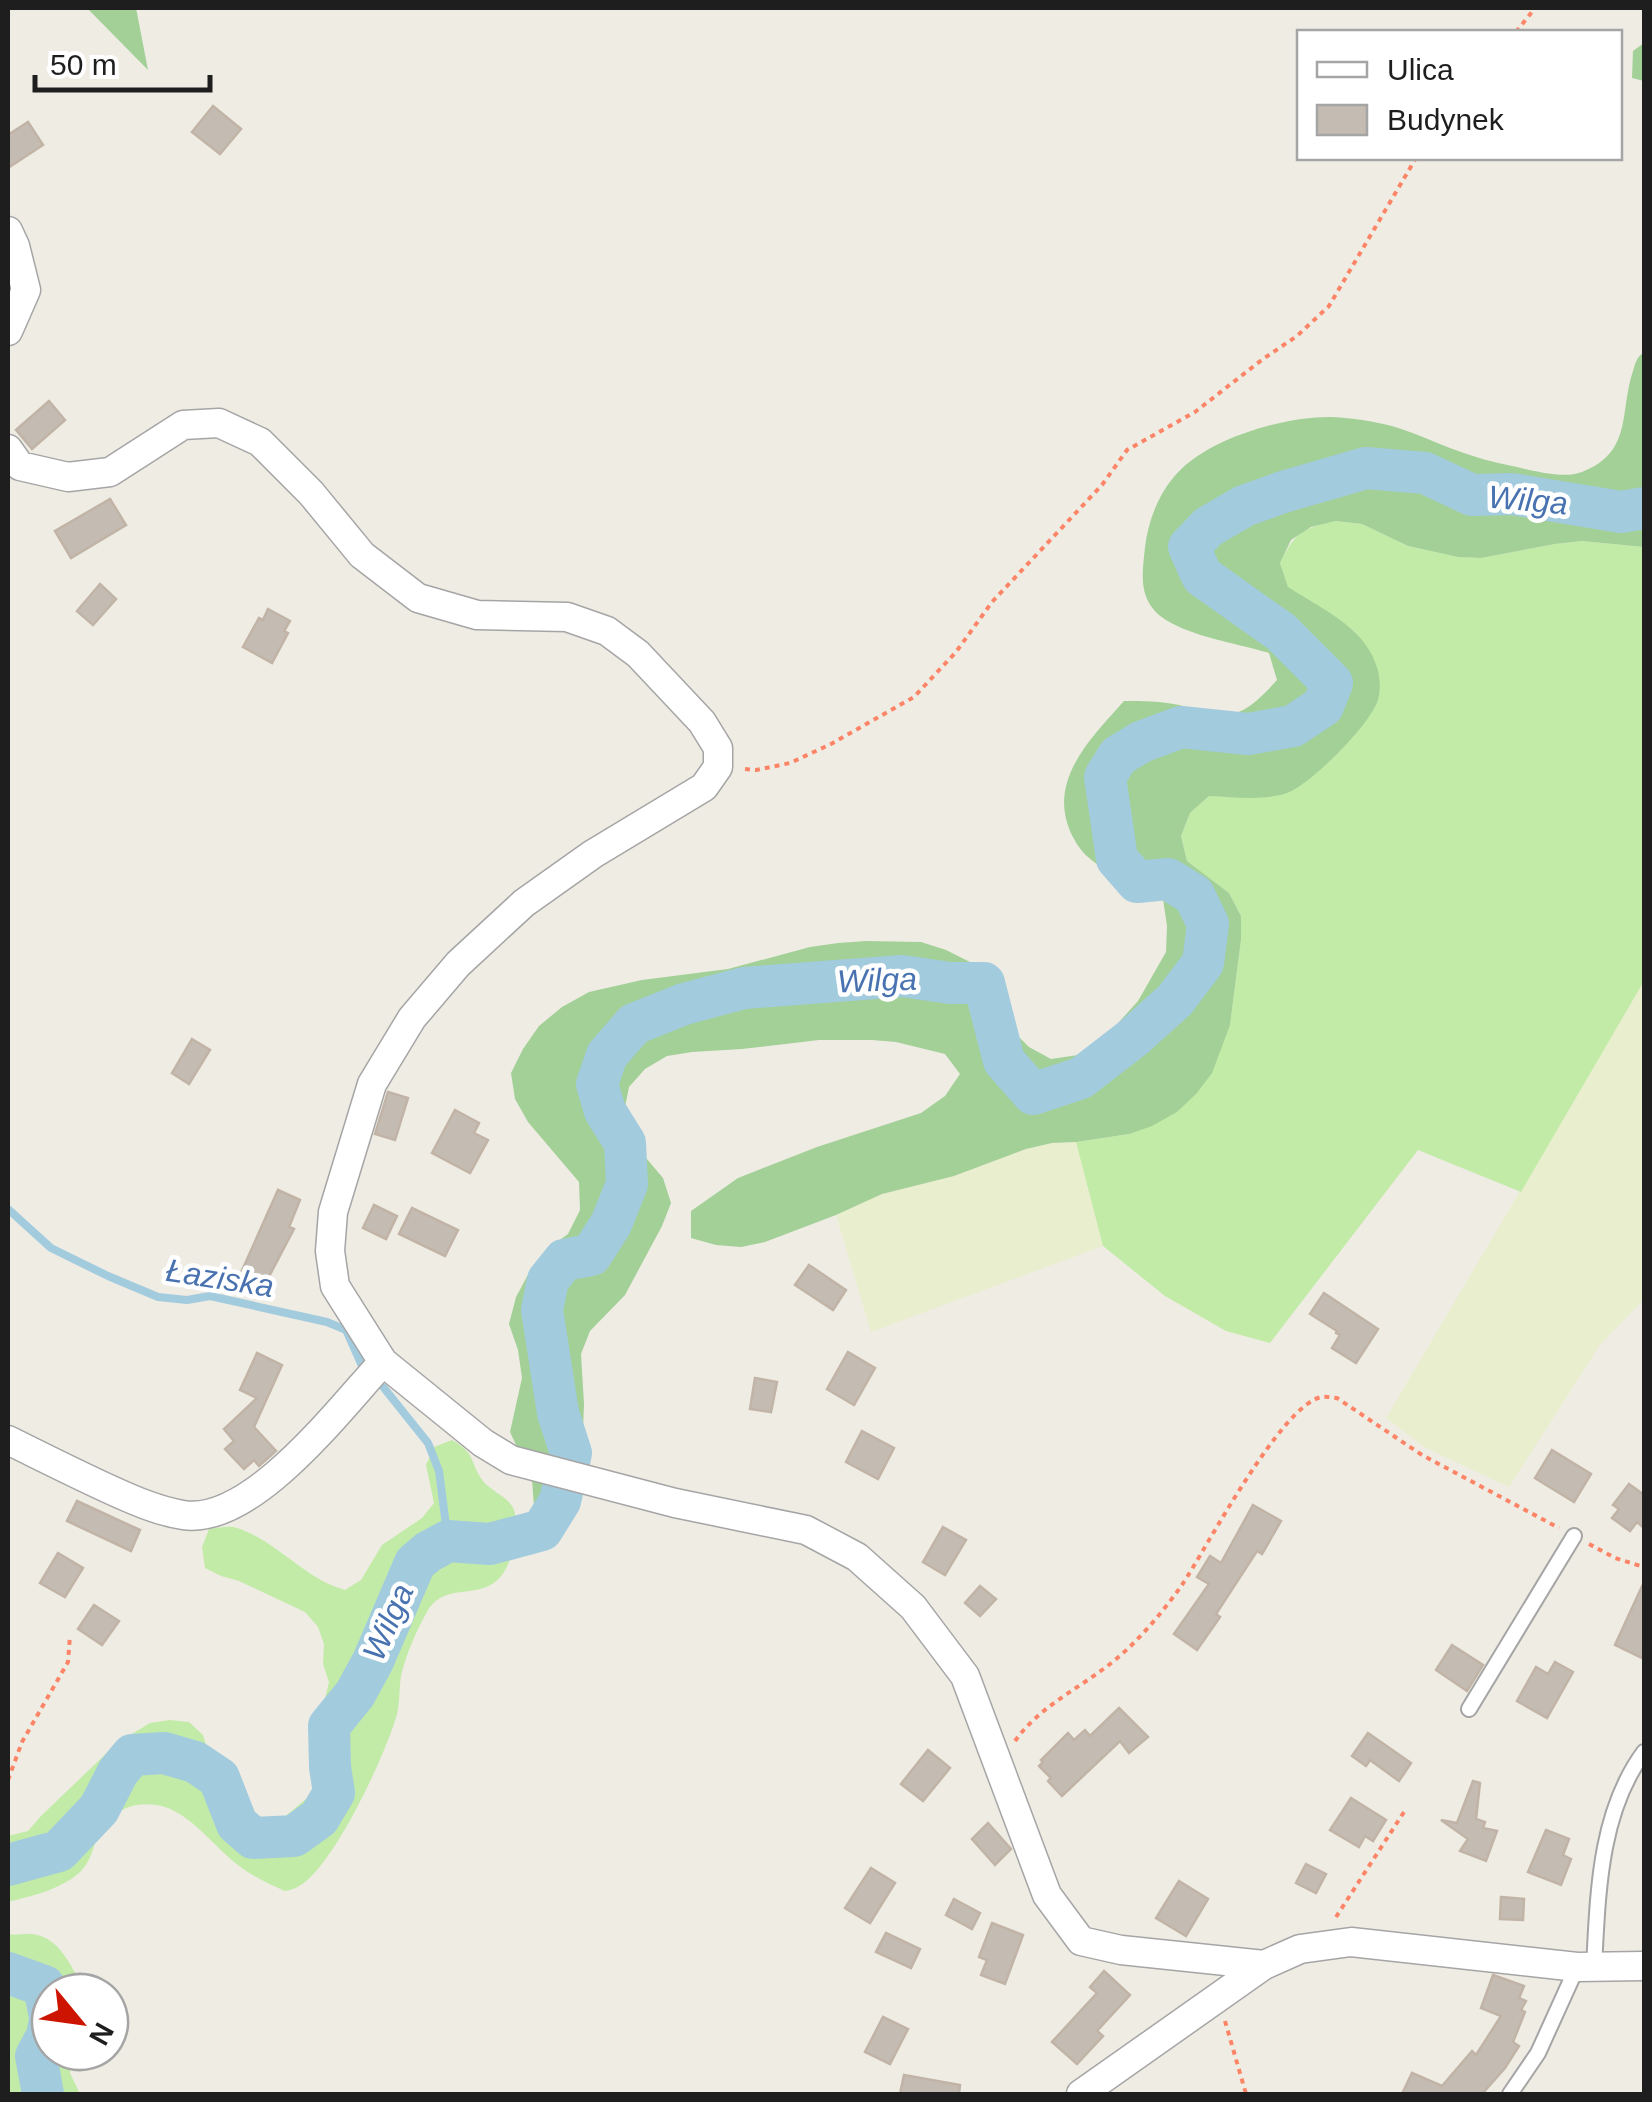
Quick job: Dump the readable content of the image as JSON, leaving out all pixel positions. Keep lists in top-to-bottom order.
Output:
{
  "water": ["Wilga", "Łaziska"],
  "legend": ["Ulica", "Budynek"],
  "scale_bar": "50 m",
  "north": "bottom right"
}
